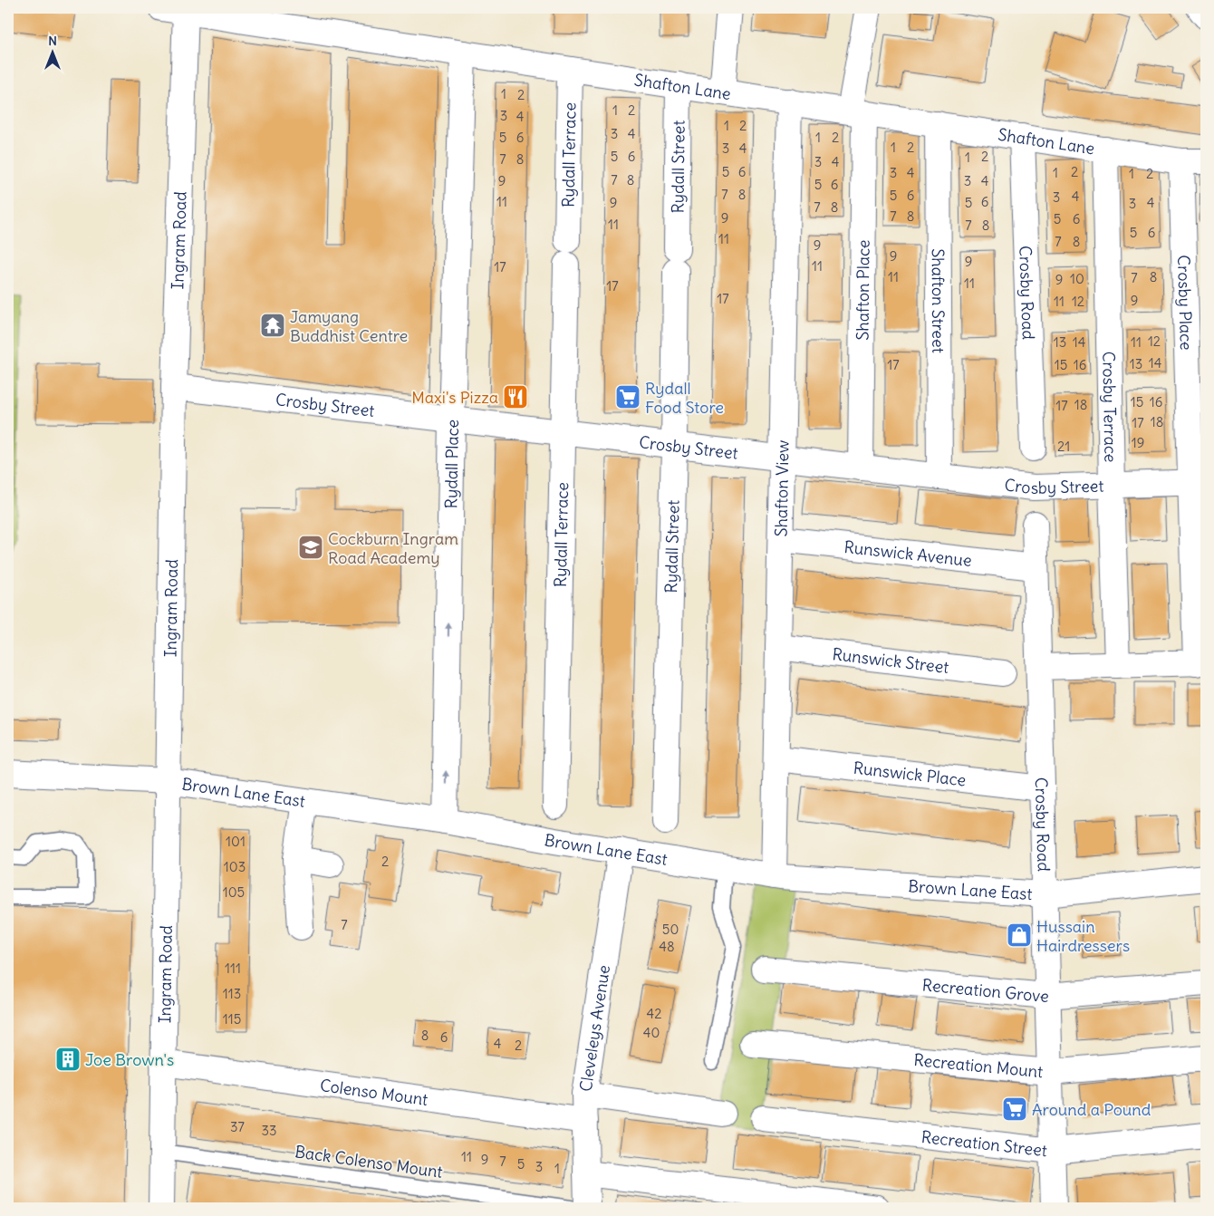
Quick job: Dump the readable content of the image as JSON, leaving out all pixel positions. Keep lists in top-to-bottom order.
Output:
{
  "streets": {
    "street": [
      "Shafton Lane",
      "Rydall Terrace",
      "Rydall Street",
      "Ingram Road",
      "Shafton Place",
      "Crosby Road",
      "Shafton Street",
      "Crosby Place",
      "Crosby Street",
      "Crosby Terrace",
      "Rydall Place",
      "Shafton View",
      "Runswick Avenue",
      "Runswick Street",
      "Runswick Place",
      "Brown Lane East",
      "Recreation Grove",
      "Cleveleys Avenue",
      "Recreation Mount",
      "Colenso Mount",
      "Recreation Street"
    ],
    "lane": ["Back Colenso Mount"]
  },
  "crossings": [
    ["Shafton Lane", "Rydall Terrace"],
    ["Shafton Lane", "Rydall Street"],
    ["Shafton Lane", "Ingram Road"],
    ["Shafton Lane", "Shafton Place"],
    ["Shafton Lane", "Crosby Road"],
    ["Shafton Lane", "Shafton Street"],
    ["Shafton Lane", "Crosby Place"],
    ["Shafton Lane", "Crosby Terrace"],
    ["Shafton Lane", "Rydall Place"],
    ["Shafton Lane", "Shafton View"],
    ["Rydall Terrace", "Crosby Street"],
    ["Rydall Street", "Crosby Street"],
    ["Ingram Road", "Crosby Street"],
    ["Ingram Road", "Brown Lane East"],
    ["Ingram Road", "Colenso Mount"],
    ["Ingram Road", "Back Colenso Mount"],
    ["Shafton Place", "Crosby Street"],
    ["Crosby Road", "Runswick Avenue"],
    ["Crosby Road", "Runswick Place"],
    ["Crosby Road", "Brown Lane East"],
    ["Crosby Road", "Recreation Grove"],
    ["Crosby Road", "Recreation Mount"],
    ["Crosby Road", "Recreation Street"],
    ["Shafton Street", "Crosby Street"],
    ["Crosby Place", "Crosby Street"],
    ["Crosby Street", "Crosby Terrace"],
    ["Crosby Street", "Rydall Place"],
    ["Crosby Street", "Shafton View"],
    ["Rydall Place", "Brown Lane East"],
    ["Shafton View", "Runswick Avenue"],
    ["Shafton View", "Runswick Street"],
    ["Shafton View", "Runswick Place"],
    ["Shafton View", "Brown Lane East"],
    ["Brown Lane East", "Cleveleys Avenue"],
    ["Cleveleys Avenue", "Colenso Mount"]
  ],
  "one_way": ["Rydall Place"],
  "places": {
    "temple": ["Jamyang Buddhist Centre"],
    "restaurant": ["Maxi's Pizza"],
    "supermarket": ["Rydall Food Store", "Around a Pound"],
    "school or university": ["Cockburn Ingram Road Academy"],
    "shop": ["Hussain Hairdressers"],
    "building": ["Joe Brown's"]
  },
  "house_numbers": [
    "1",
    "2",
    "1",
    "2",
    "3",
    "4",
    "1",
    "2",
    "3",
    "4",
    "5",
    "6",
    "1",
    "2",
    "1",
    "2",
    "3",
    "4",
    "5",
    "6",
    "2",
    "1",
    "7",
    "8",
    "3",
    "4",
    "5",
    "6",
    "2",
    "3",
    "4",
    "1",
    "1",
    "2",
    "7",
    "8",
    "9",
    "3",
    "4",
    "5",
    "6",
    "7",
    "8",
    "5",
    "6",
    "4",
    "3",
    "11",
    "6",
    "9",
    "5",
    "4",
    "3",
    "7",
    "8",
    "7",
    "8",
    "9",
    "5",
    "6",
    "11",
    "7",
    "8",
    "5",
    "6",
    "11",
    "7",
    "8",
    "9",
    "9",
    "9",
    "11",
    "17",
    "11",
    "8",
    "7",
    "10",
    "9",
    "11",
    "17",
    "17",
    "9",
    "11",
    "12",
    "12",
    "13",
    "14",
    "11",
    "14",
    "13",
    "17",
    "15",
    "16",
    "15",
    "16",
    "18",
    "17",
    "18",
    "17",
    "19",
    "21",
    "101",
    "2",
    "103",
    "105",
    "7",
    "50",
    "48",
    "111",
    "113",
    "42",
    "115",
    "40",
    "8",
    "6",
    "4",
    "2",
    "37",
    "33",
    "11",
    "9",
    "7",
    "5",
    "3",
    "1"
  ],
  "north": "top"
}
